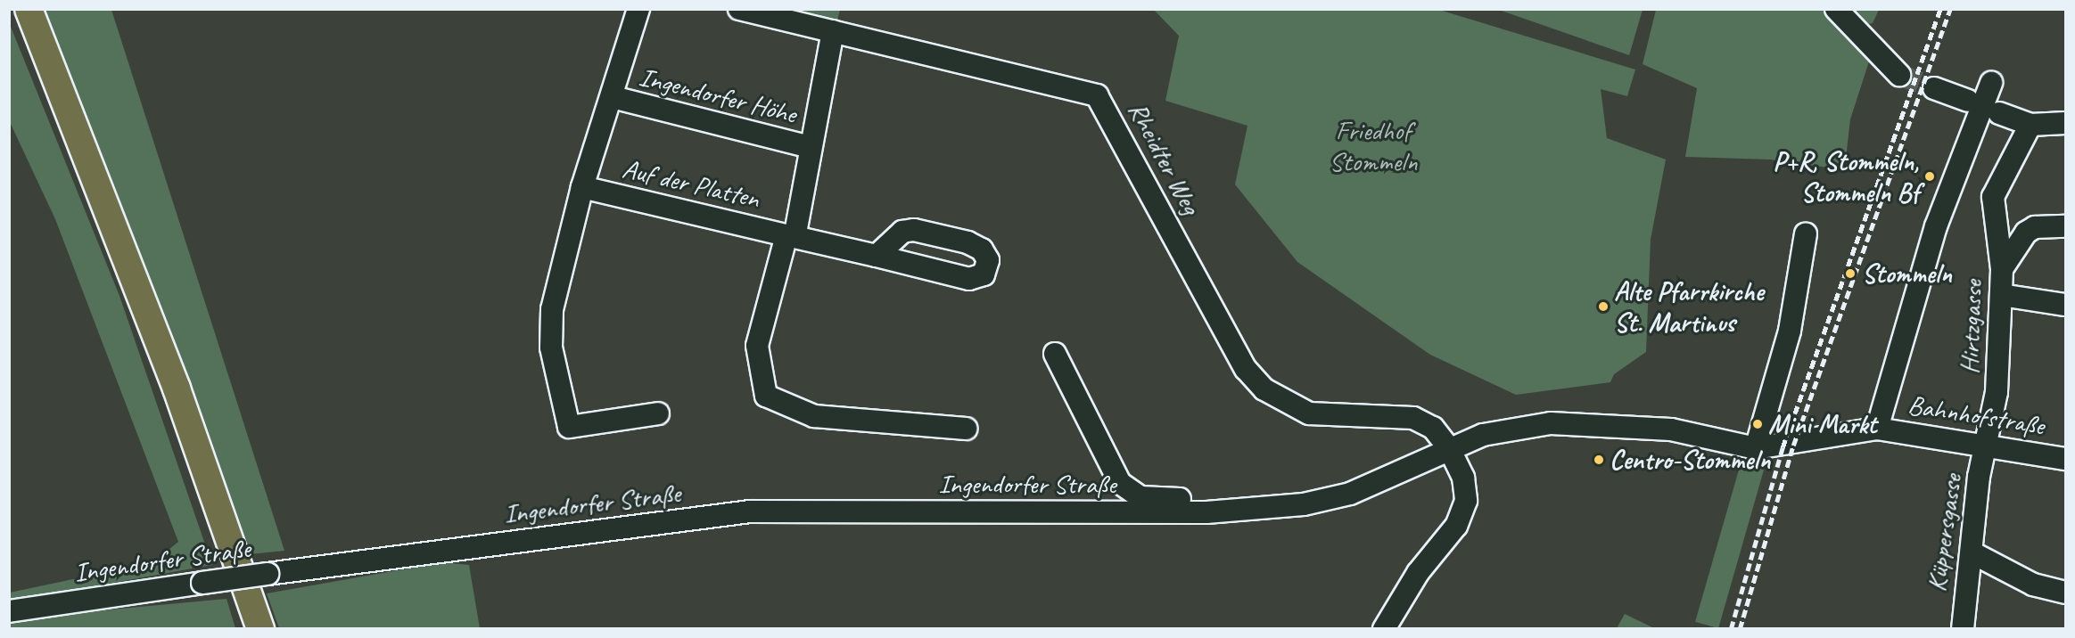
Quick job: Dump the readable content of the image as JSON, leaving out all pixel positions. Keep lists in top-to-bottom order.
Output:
{
  "streets": {
    "street": [
      "Ingendorfer Höhe",
      "Rheidter Weg",
      "Auf der Platten",
      "Hirtzgasse",
      "Bahnhofstraße",
      "Ingendorfer Straße",
      "Küppersgasse"
    ]
  },
  "crossings": [
    ["Ingendorfer Höhe", "Rheidter Weg"],
    ["Ingendorfer Höhe", "Auf der Platten"],
    ["Rheidter Weg", "Ingendorfer Straße"],
    ["Hirtzgasse", "Bahnhofstraße"],
    ["Hirtzgasse", "Küppersgasse"],
    ["Bahnhofstraße", "Ingendorfer Straße"],
    ["Bahnhofstraße", "Küppersgasse"]
  ],
  "parks": ["Friedhof Stommeln"],
  "places": [
    "P+R, Stommeln, Stommeln Bf",
    "Stommeln",
    "Alte Pfarrkirche St. Martinus",
    "Mini Markt",
    "Centro-Stommeln"
  ]
}
